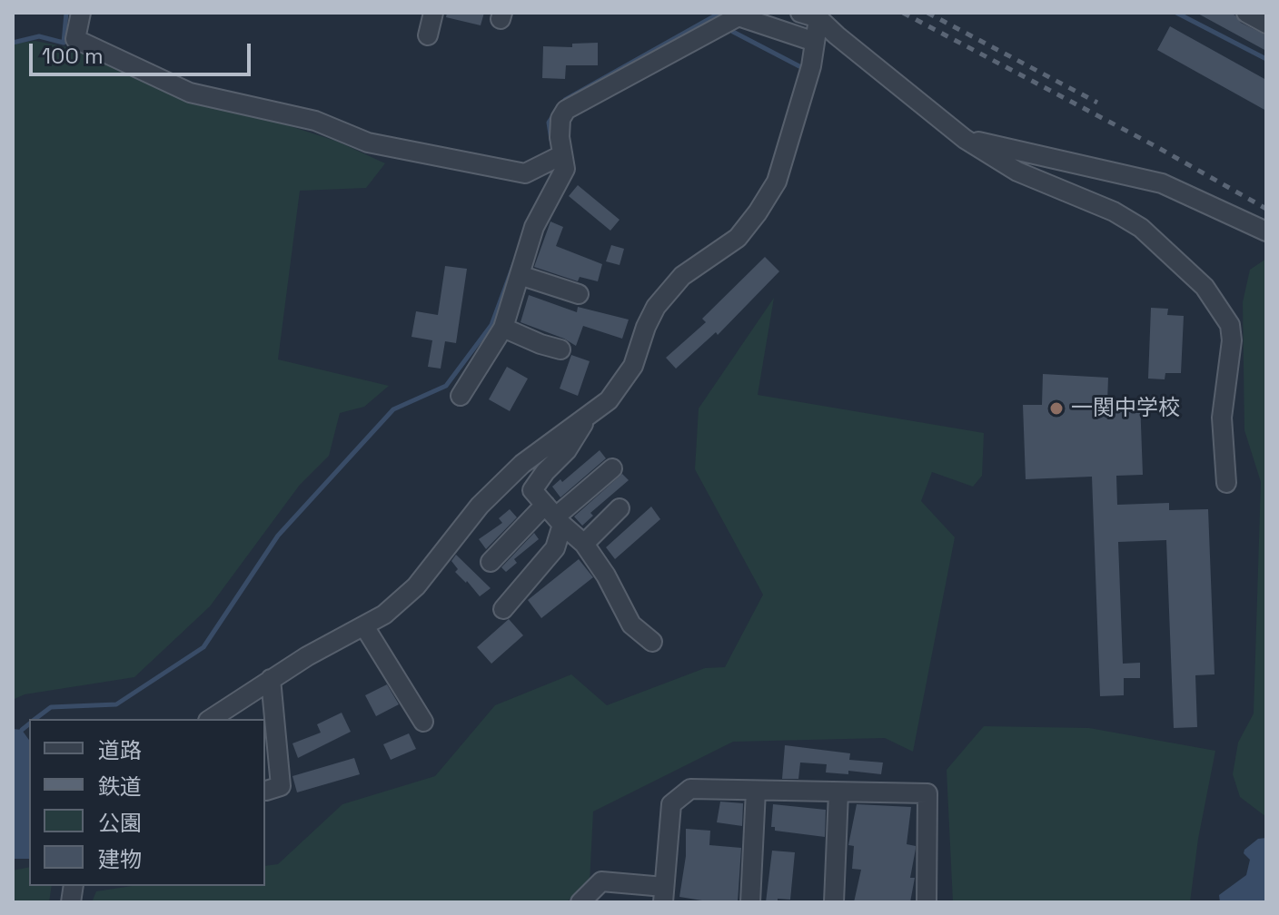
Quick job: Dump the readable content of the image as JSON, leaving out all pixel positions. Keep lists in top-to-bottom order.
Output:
{
  "places": ["一関中学校"],
  "legend": [
    "道路",
    "鉄道",
    "公園",
    "建物"
  ],
  "scale_bar": "100 m"
}
